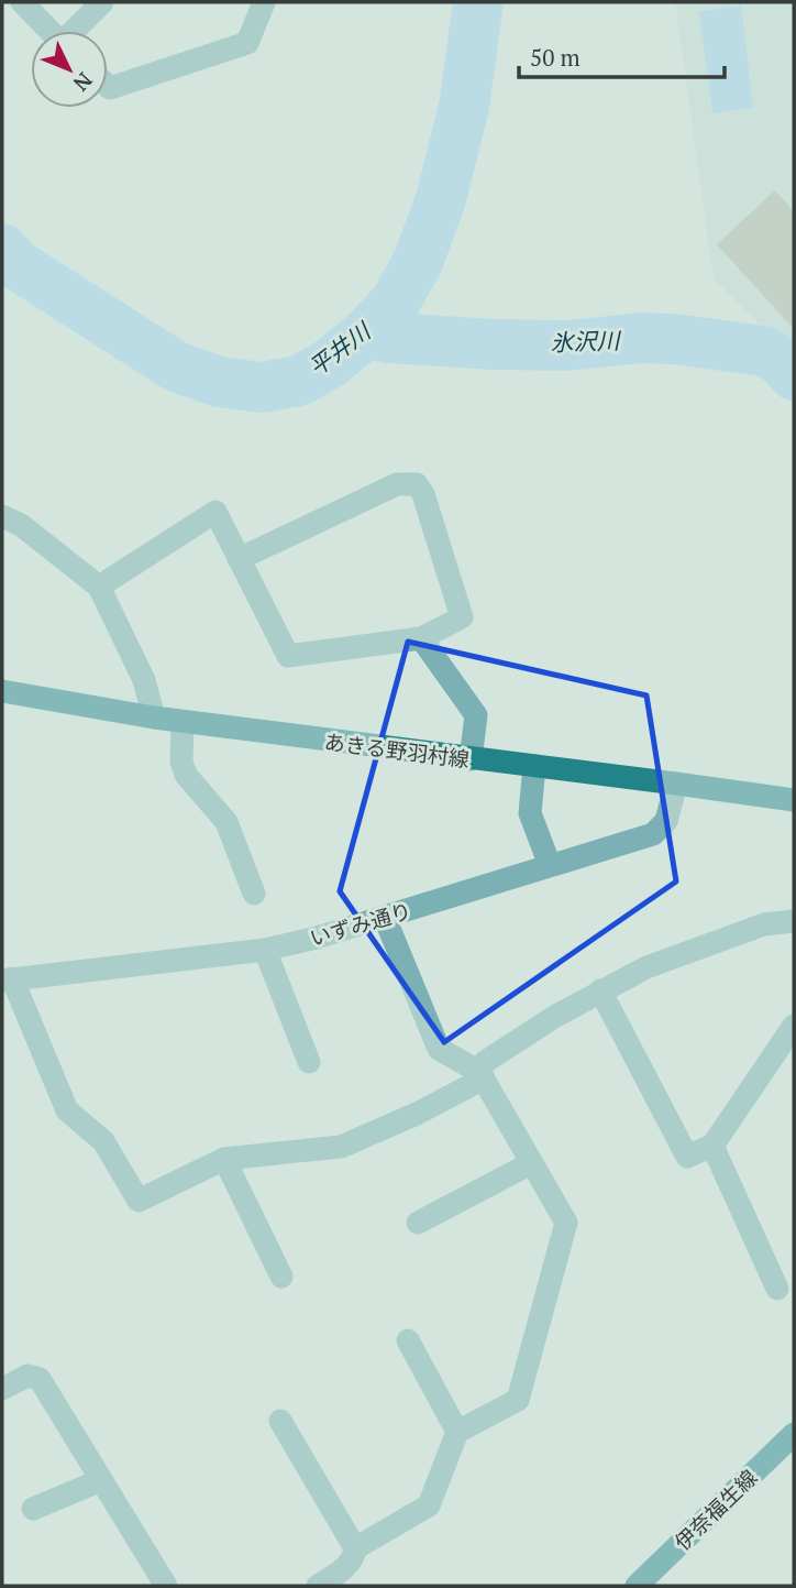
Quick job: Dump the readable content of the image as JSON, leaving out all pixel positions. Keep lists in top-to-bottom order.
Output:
{
  "streets": {
    "main road": ["あきる野羽村線", "伊奈福生線"],
    "street": ["いずみ通り"]
  },
  "crossings": [
    ["あきる野羽村線", "いずみ通り"]
  ],
  "water": ["氷沢川", "平井川"],
  "scale_bar": "50 m",
  "north": "bottom right"
}
